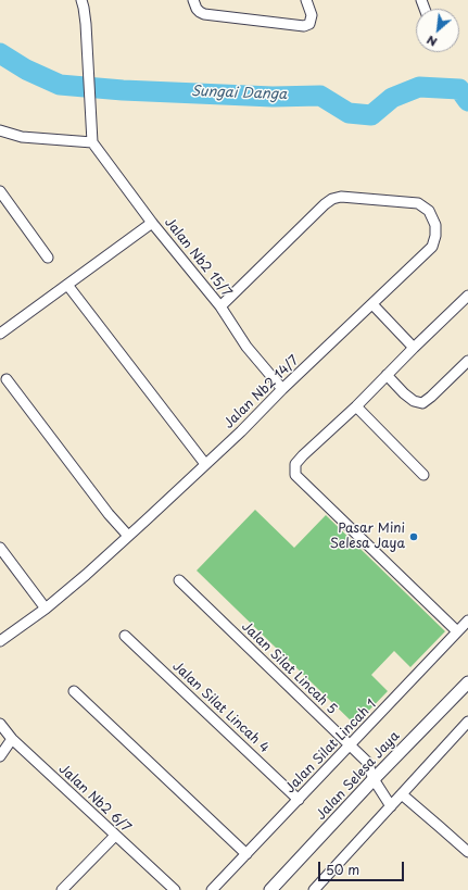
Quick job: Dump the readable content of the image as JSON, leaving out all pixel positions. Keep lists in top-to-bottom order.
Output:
{
  "streets": {
    "street": [
      "Jalan Nb2 15/7",
      "Jalan Nb2 14/7",
      "Jalan Silat Lincah 5",
      "Jalan Silat Lincah 4",
      "Jalan Silat Lincah 1",
      "Jalan Selesa Jaya",
      "Jalan Nb2 6/7"
    ]
  },
  "crossings": [
    ["Jalan Nb2 15/7", "Jalan Nb2 14/7"],
    ["Jalan Silat Lincah 5", "Jalan Silat Lincah 1"],
    ["Jalan Silat Lincah 5", "Jalan Selesa Jaya"],
    ["Jalan Silat Lincah 4", "Jalan Silat Lincah 1"]
  ],
  "water": ["Sungai Danga"],
  "places": ["Pasar Mini Selesa Jaya"],
  "scale_bar": "50 m",
  "north": "bottom left"
}
